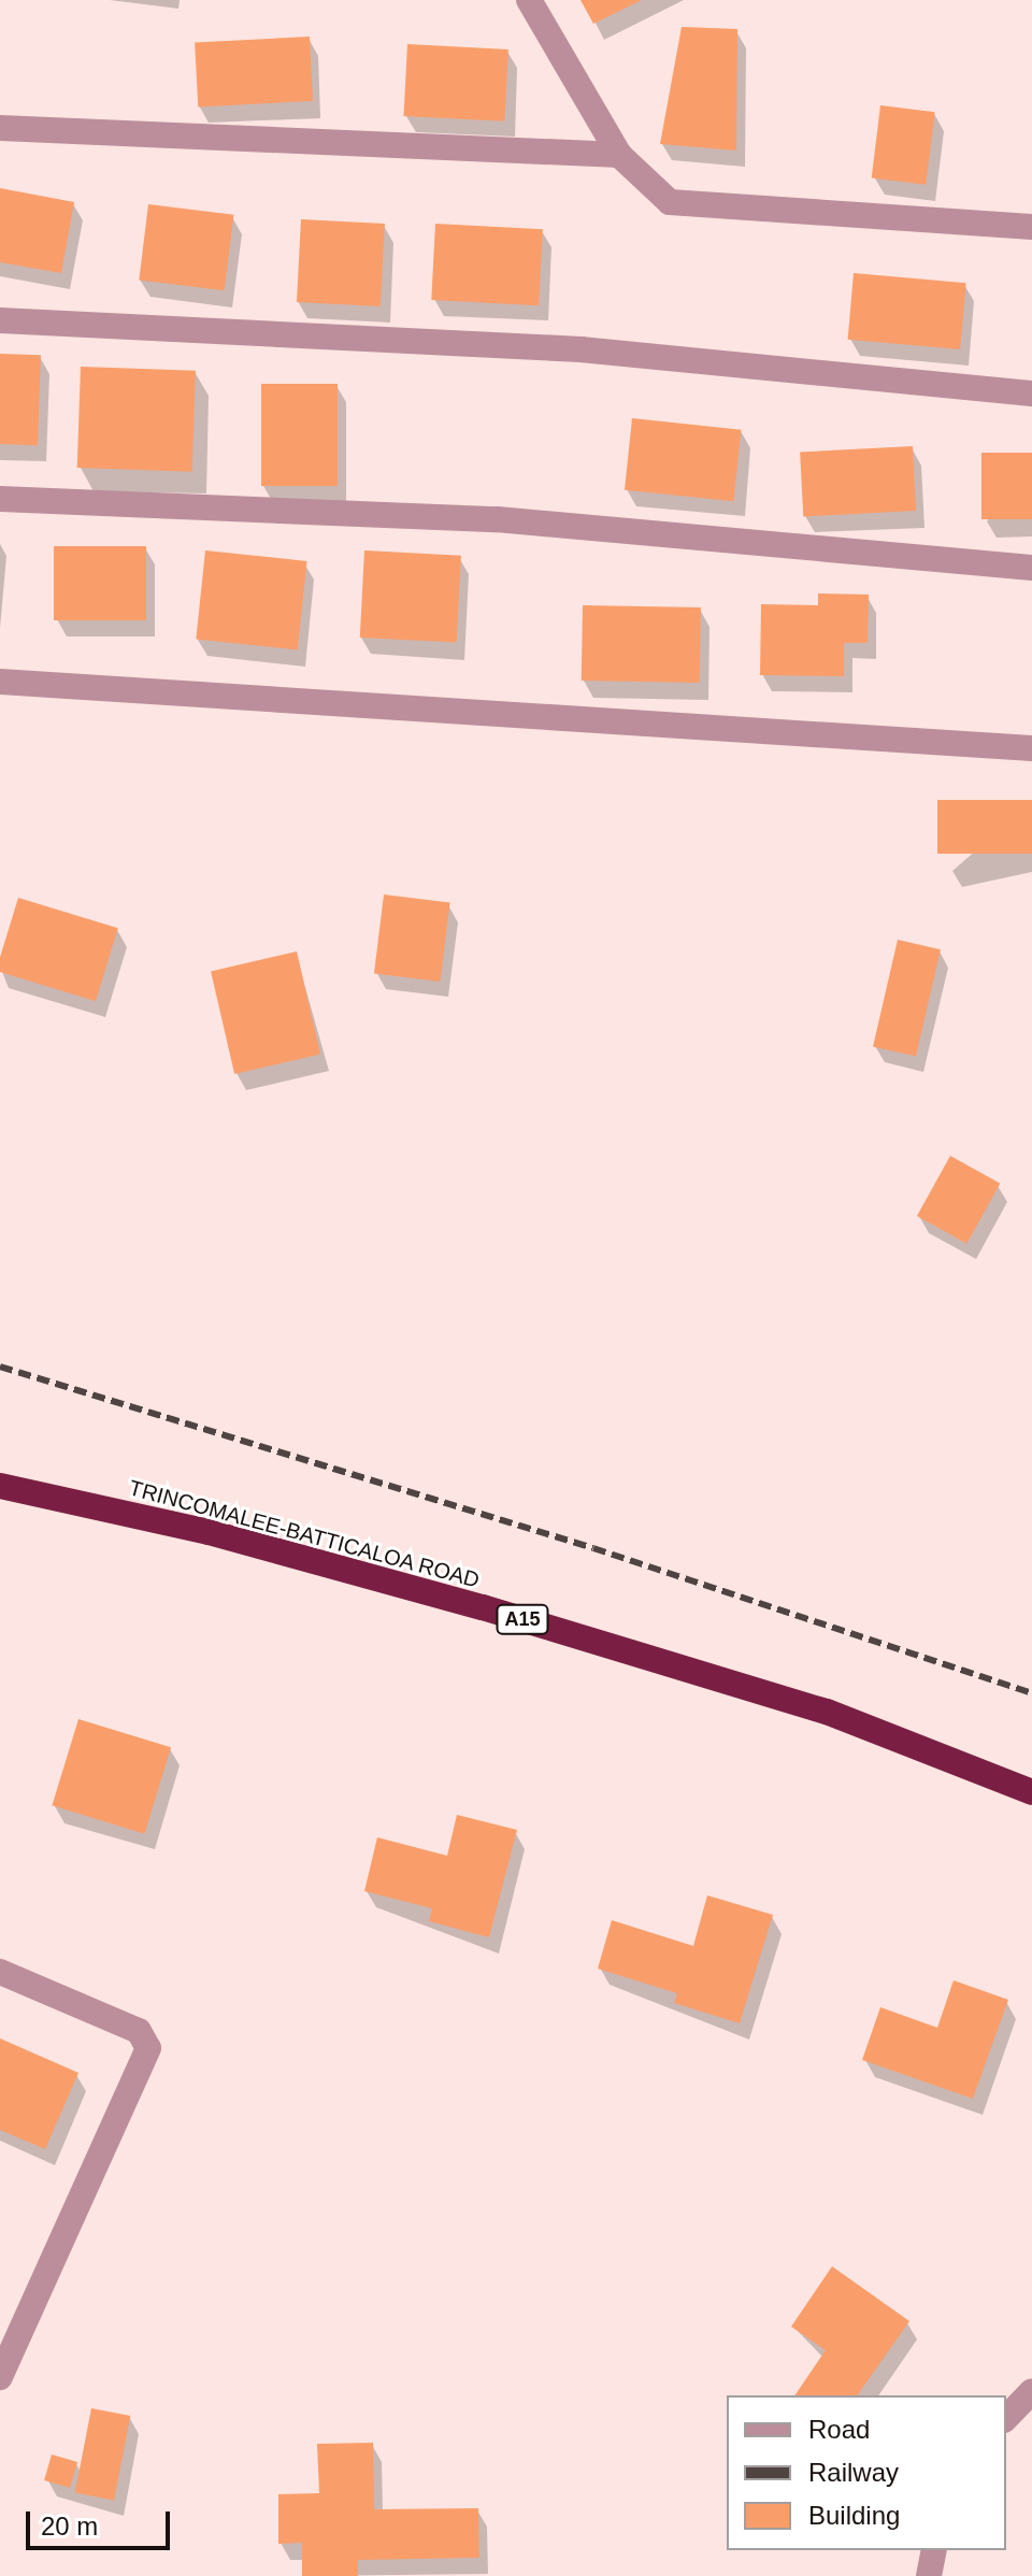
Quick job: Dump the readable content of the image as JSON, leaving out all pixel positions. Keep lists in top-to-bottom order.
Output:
{
  "streets": {
    "highway": ["TRINCOMALEE-BATTICALOA ROAD", "A15"]
  },
  "legend": ["Road", "Railway", "Building"],
  "scale_bar": "20 m"
}
